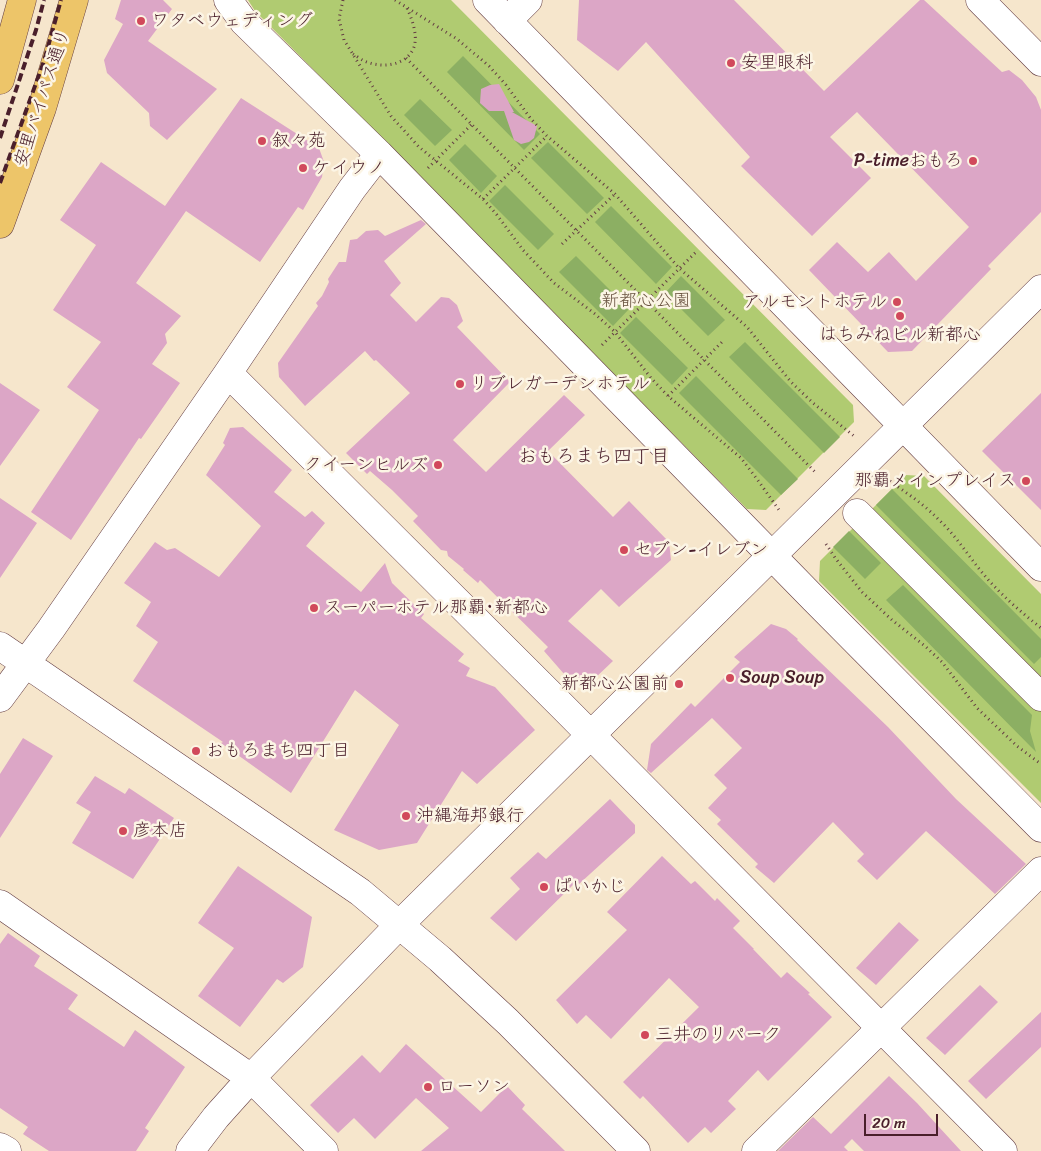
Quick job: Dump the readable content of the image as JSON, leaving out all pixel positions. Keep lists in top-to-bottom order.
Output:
{
  "streets": {
    "highway": ["安里バイパス通り"]
  },
  "districts": ["おもろまち四丁目"],
  "parks": ["新都心公園"],
  "places": [
    "ワタベウェディング",
    "安里眼科",
    "叙々苑",
    "P-timeおもろ",
    "ケイウノ",
    "アルモントホテル",
    "はちみねビル新都心",
    "リブレガーデンホテル",
    "クイーンヒルズ",
    "那覇メインプレイス",
    "セブン-イレブン",
    "スーパーホテル那覇･新都心",
    "Soup Soup",
    "新都心公園前",
    "おもろまち四丁目",
    "沖縄海邦銀行",
    "彦本店",
    "ぱいかじ",
    "三井のリパーク",
    "ローソン"
  ],
  "scale_bar": "20 m"
}
